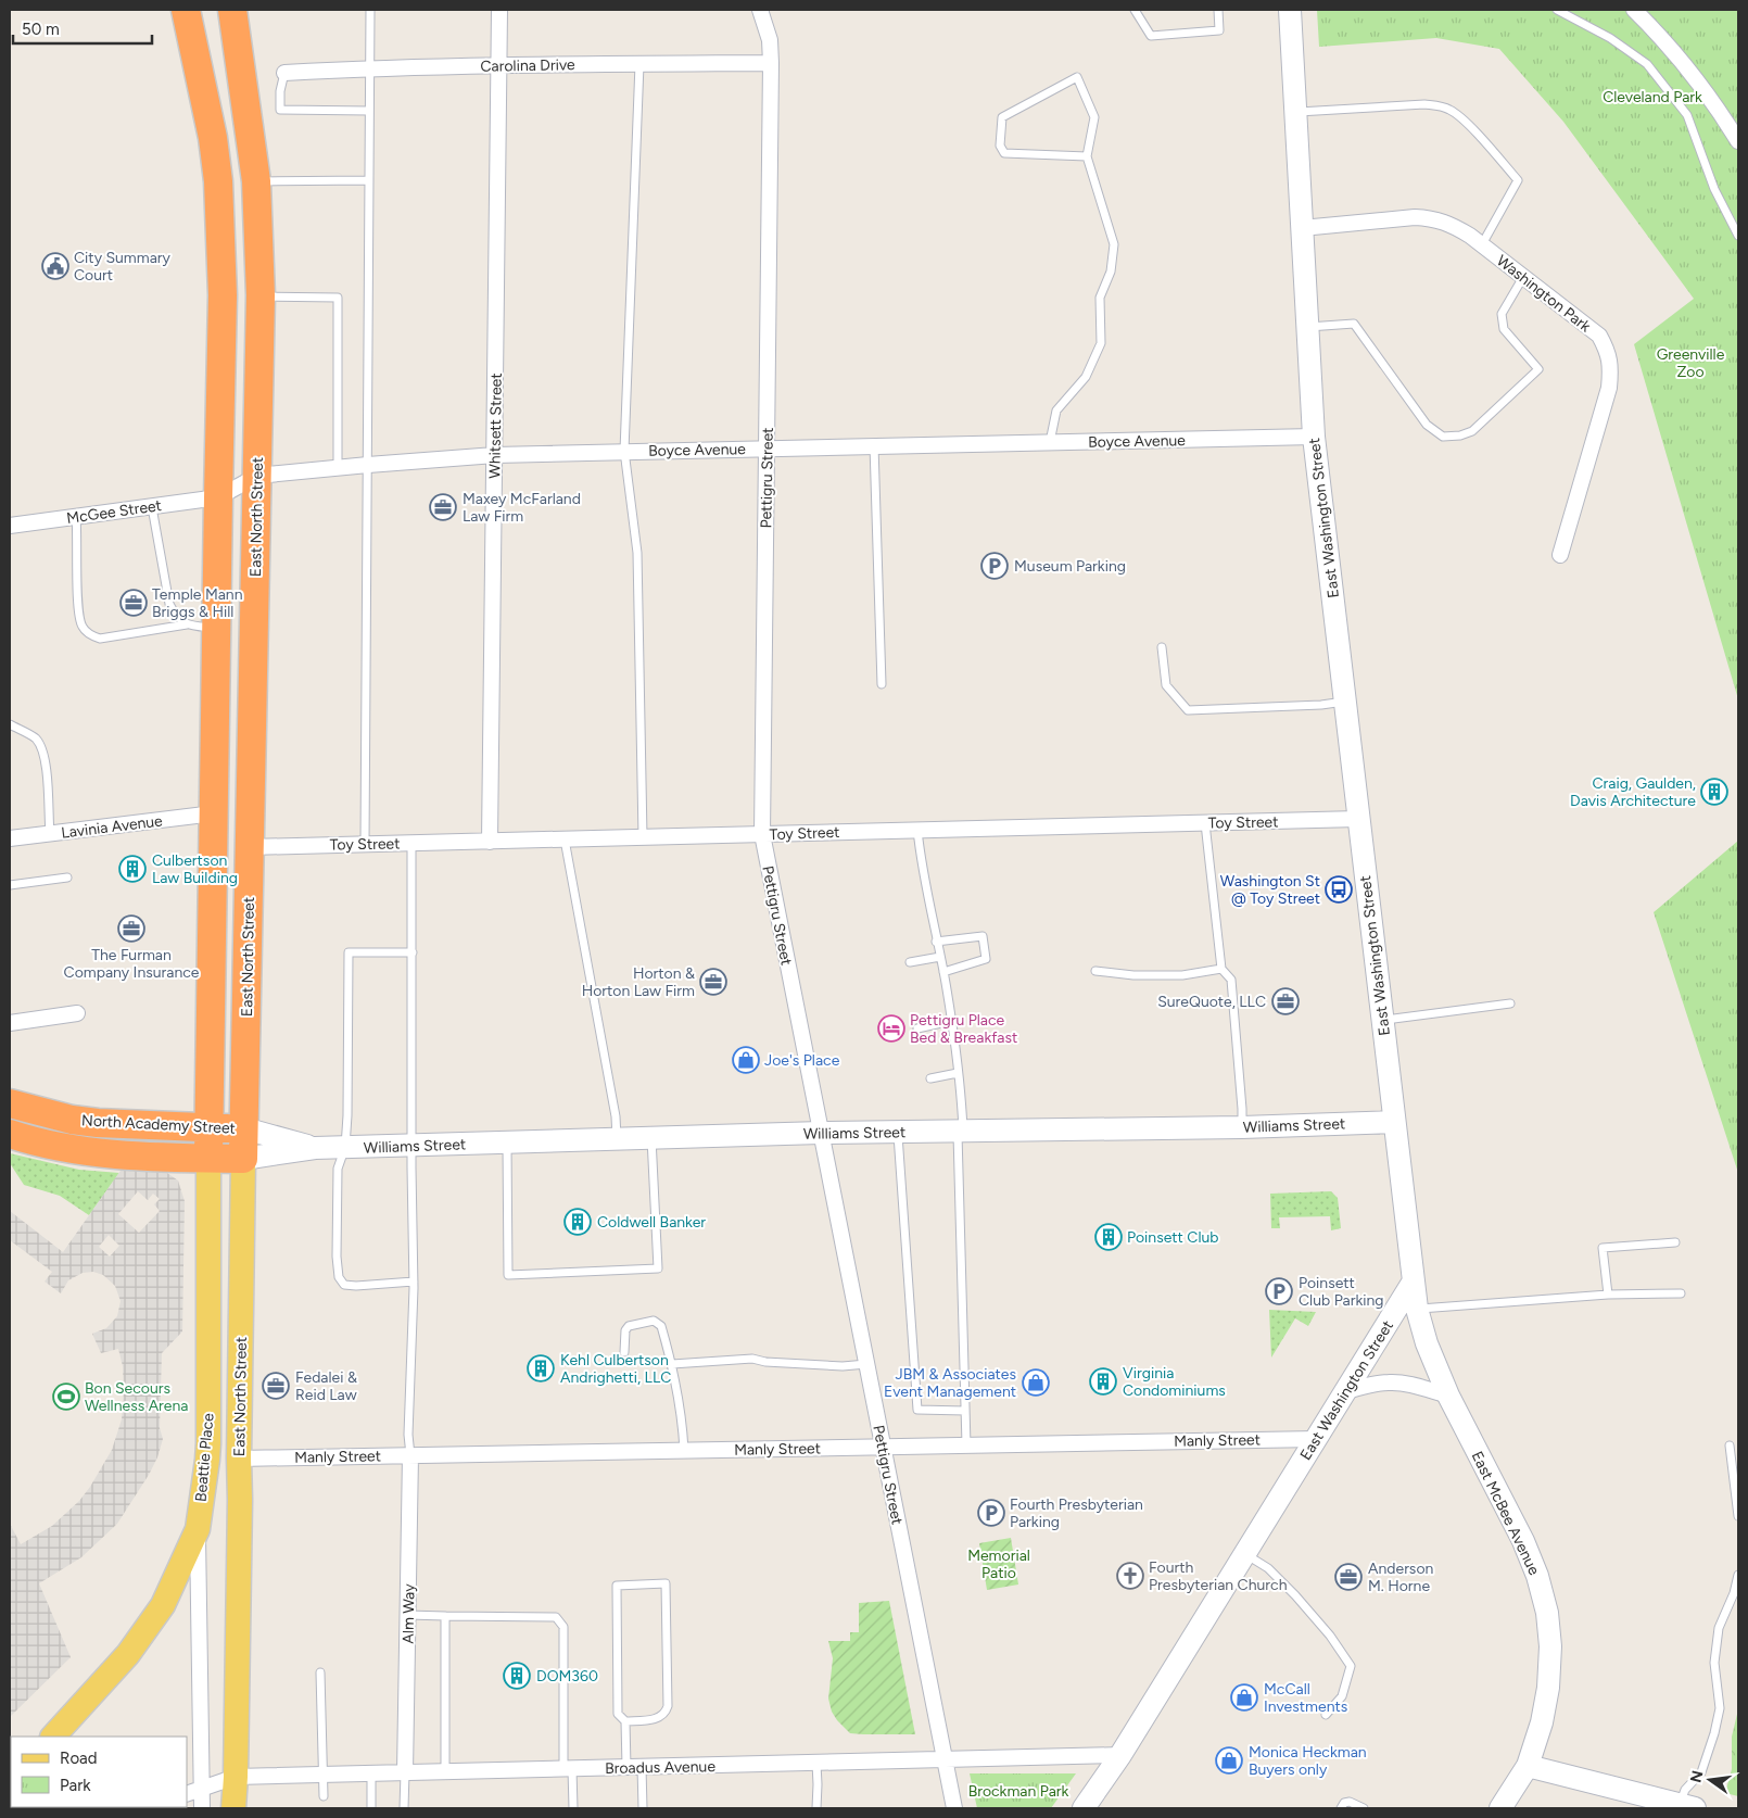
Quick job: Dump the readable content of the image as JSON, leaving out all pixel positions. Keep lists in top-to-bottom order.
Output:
{
  "streets": {
    "highway": ["East North Street", "North Academy Street", "Beattie Place"],
    "street": [
      "Carolina Drive",
      "Washington Park",
      "Whitsett Street",
      "Boyce Avenue",
      "Pettigru Street",
      "McGee Street",
      "East Washington Street",
      "Toy Street",
      "Lavinia Avenue",
      "Williams Street",
      "Manly Street",
      "East McBee Avenue",
      "Alm Way",
      "Broadus Avenue"
    ]
  },
  "crossings": [
    ["Carolina Drive", "Whitsett Street"],
    ["Carolina Drive", "Pettigru Street"],
    ["Washington Park", "East Washington Street"],
    ["Whitsett Street", "Boyce Avenue"],
    ["Whitsett Street", "Toy Street"],
    ["Boyce Avenue", "Pettigru Street"],
    ["Boyce Avenue", "McGee Street"],
    ["Boyce Avenue", "East North Street"],
    ["Boyce Avenue", "East Washington Street"],
    ["Pettigru Street", "Toy Street"],
    ["Pettigru Street", "Williams Street"],
    ["Pettigru Street", "Manly Street"],
    ["Pettigru Street", "Broadus Avenue"],
    ["East North Street", "Toy Street"],
    ["East North Street", "North Academy Street"],
    ["East North Street", "Williams Street"],
    ["East North Street", "Manly Street"],
    ["East North Street", "Broadus Avenue"],
    ["East Washington Street", "Toy Street"],
    ["East Washington Street", "Williams Street"],
    ["East Washington Street", "Manly Street"],
    ["East Washington Street", "East McBee Avenue"],
    ["East Washington Street", "Broadus Avenue"],
    ["North Academy Street", "Williams Street"],
    ["North Academy Street", "Beattie Place"],
    ["Manly Street", "Alm Way"],
    ["Alm Way", "Broadus Avenue"]
  ],
  "parks": [
    "Cleveland Park",
    "Greenville Zoo",
    "Memorial Patio",
    "Brockman Park"
  ],
  "places": {
    "public building": ["City Summary Court"],
    "office": [
      "Maxey McFarland Law Firm",
      "Temple Mann Briggs & Hill",
      "The Furman Company Insurance",
      "Horton & Horton Law Firm",
      "SureQuote, LLC",
      "Fedalei & Reid Law",
      "Anderson M. Horne"
    ],
    "parking": ["Museum Parking", "Poinsett Club Parking", "Fourth Presbyterian Parking"],
    "building": [
      "Craig, Gaulden, Davis Architecture",
      "Culbertson Law Building",
      "Coldwell Banker",
      "Poinsett Club",
      "Kehl Culbertson Andrighetti, LLC",
      "Virginia Condominiums",
      "DOM360"
    ],
    "bus stop": ["Washington St @ Toy Street"],
    "hotel": ["Pettigru Place Bed & Breakfast"],
    "shop": [
      "Joe's Place",
      "JBM & Associates Event Management",
      "McCall Investments",
      "Monica Heckman Buyers only"
    ],
    "sports": ["Bon Secours Wellness Arena"],
    "church": ["Fourth Presbyterian Church"]
  },
  "legend": ["Road", "Park"],
  "scale_bar": "50 m",
  "north": "left"
}
